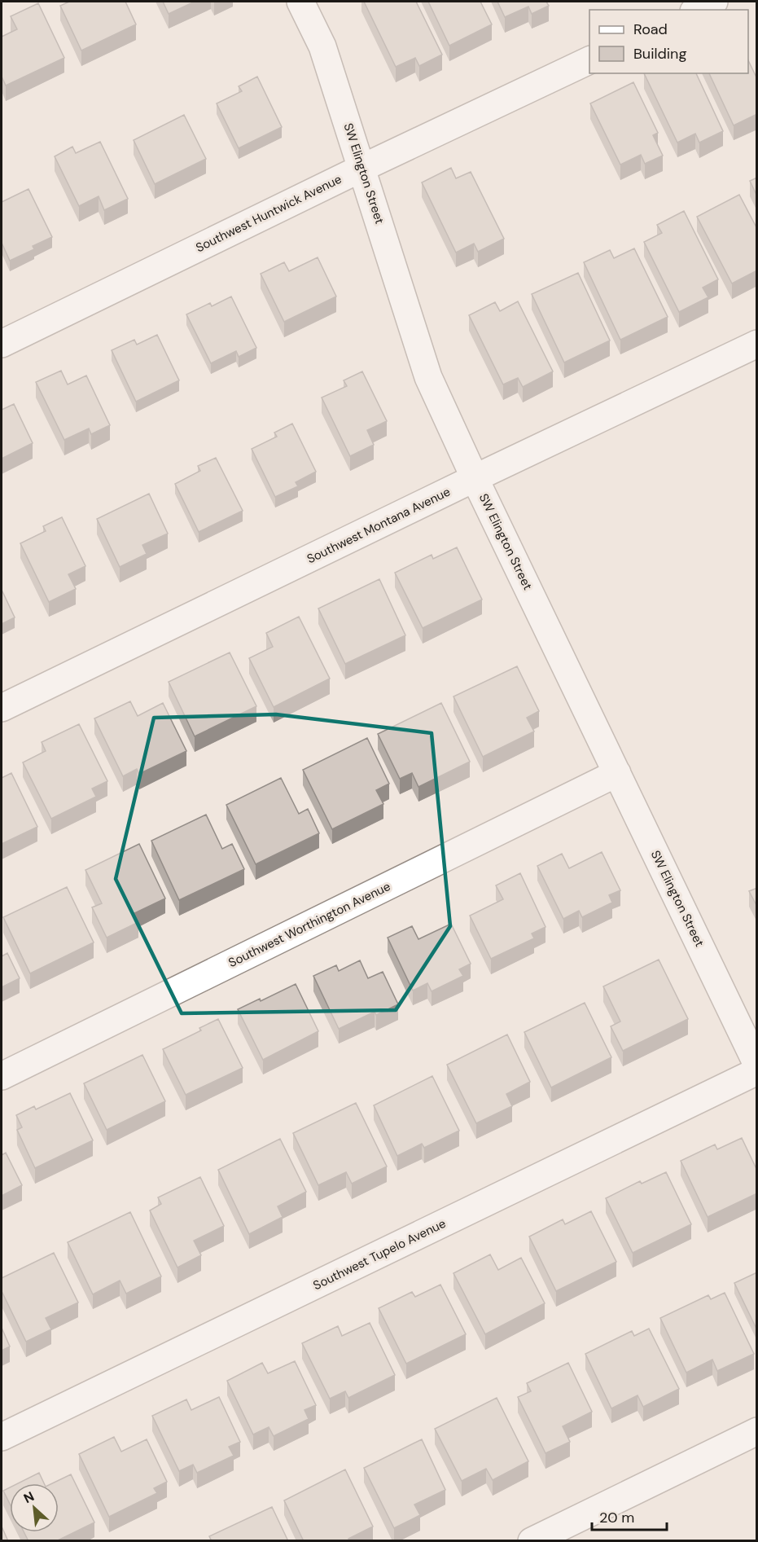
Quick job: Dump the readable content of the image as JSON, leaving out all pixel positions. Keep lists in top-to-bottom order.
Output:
{
  "streets": {
    "street": [
      "SW Elington Street",
      "Southwest Huntwick Avenue",
      "Southwest Montana Avenue",
      "Southwest Worthington Avenue",
      "Southwest Tupelo Avenue"
    ]
  },
  "crossings": [
    ["SW Elington Street", "Southwest Huntwick Avenue"],
    ["SW Elington Street", "Southwest Montana Avenue"],
    ["SW Elington Street", "Southwest Worthington Avenue"]
  ],
  "legend": ["Road", "Building"],
  "scale_bar": "20 m",
  "north": "top left"
}
